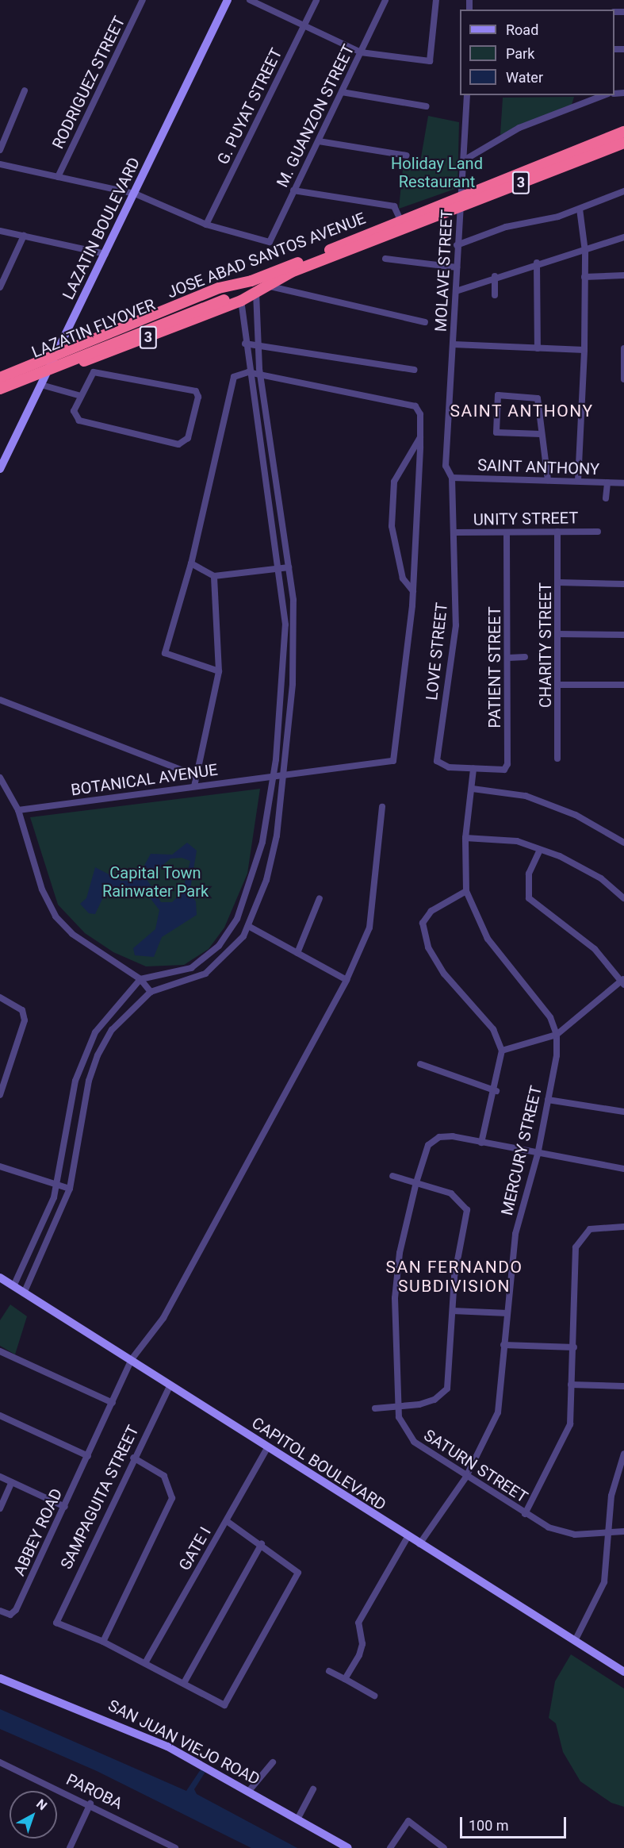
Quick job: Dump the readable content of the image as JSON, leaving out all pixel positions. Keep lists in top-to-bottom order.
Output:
{
  "streets": {
    "highway": ["3", "JOSE ABAD SANTOS AVENUE", "LAZATIN FLYOVER"],
    "main road": ["LAZATIN BOULEVARD", "CAPITOL BOULEVARD", "SAN JUAN VIEJO ROAD"],
    "street": [
      "RODRIGUEZ STREET",
      "G. PUYAT STREET",
      "M. GUANZON STREET",
      "MOLAVE STREET",
      "SAINT ANTHONY",
      "UNITY STREET",
      "CHARITY STREET",
      "LOVE STREET",
      "PATIENT STREET",
      "BOTANICAL AVENUE",
      "MERCURY STREET",
      "SATURN STREET",
      "SAMPAGUITA STREET",
      "ABBEY ROAD",
      "GATE I",
      "PAROBA"
    ]
  },
  "crossings": [
    ["G. PUYAT STREET", "M. GUANZON STREET"],
    ["LAZATIN BOULEVARD", "JOSE ABAD SANTOS AVENUE"],
    ["JOSE ABAD SANTOS AVENUE", "MOLAVE STREET"],
    ["JOSE ABAD SANTOS AVENUE", "LAZATIN FLYOVER"],
    ["MOLAVE STREET", "SAINT ANTHONY"],
    ["MOLAVE STREET", "LOVE STREET"],
    ["SAINT ANTHONY", "LOVE STREET"],
    ["UNITY STREET", "CHARITY STREET"],
    ["UNITY STREET", "LOVE STREET"],
    ["UNITY STREET", "PATIENT STREET"],
    ["LOVE STREET", "PATIENT STREET"],
    ["MERCURY STREET", "CAPITOL BOULEVARD"],
    ["MERCURY STREET", "SATURN STREET"],
    ["CAPITOL BOULEVARD", "SAMPAGUITA STREET"],
    ["CAPITOL BOULEVARD", "ABBEY ROAD"],
    ["CAPITOL BOULEVARD", "GATE I"]
  ],
  "districts": ["SAINT ANTHONY", "SAN FERNANDO SUBDIVISION"],
  "parks": ["Holiday Land Restaurant", "Capital Town Rainwater Park"],
  "legend": ["Road", "Park", "Water"],
  "scale_bar": "100 m",
  "north": "top right"
}
